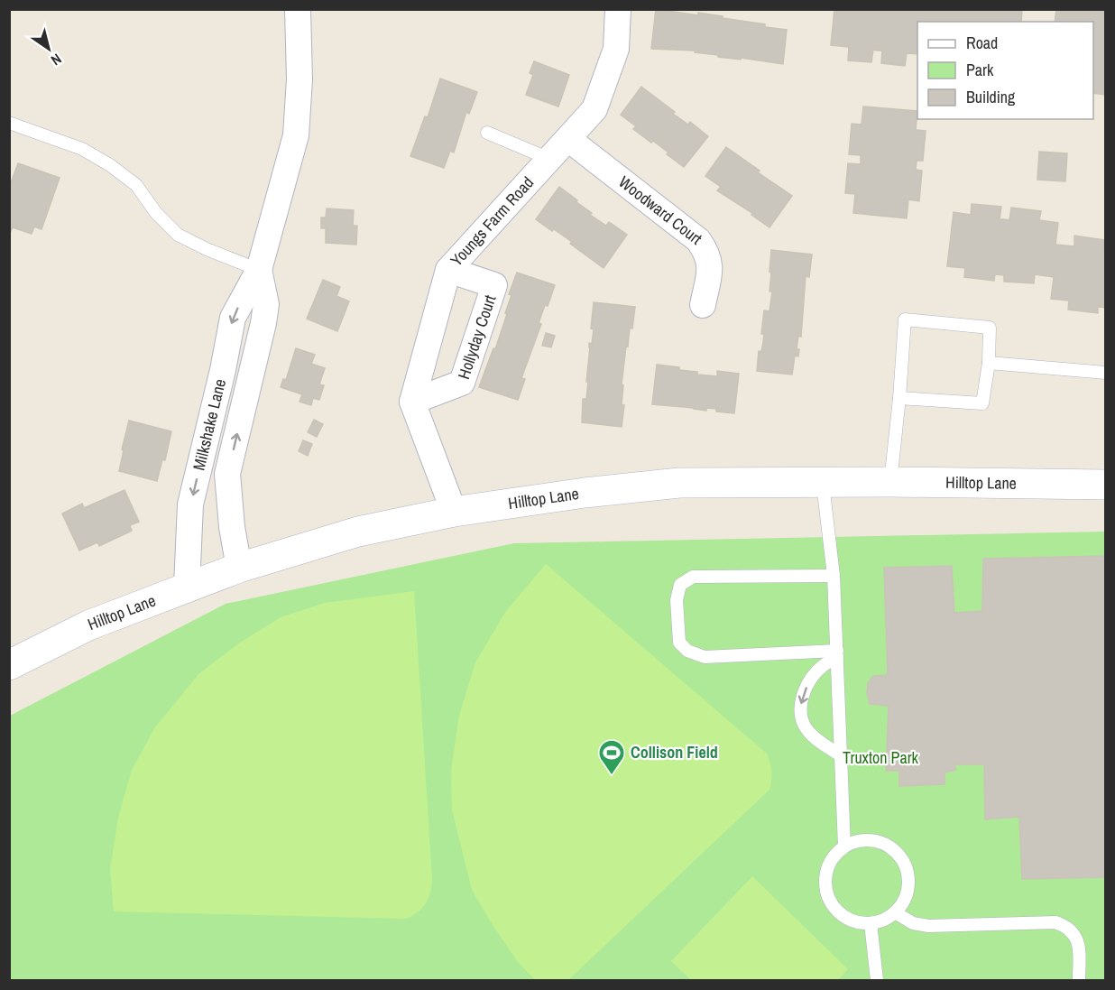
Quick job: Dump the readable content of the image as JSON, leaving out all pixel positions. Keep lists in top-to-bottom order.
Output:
{
  "streets": {
    "street": [
      "Woodward Court",
      "Youngs Farm Road",
      "Hollyday Court",
      "Milkshake Lane",
      "Hilltop Lane"
    ]
  },
  "crossings": [
    ["Woodward Court", "Youngs Farm Road"],
    ["Youngs Farm Road", "Hollyday Court"],
    ["Milkshake Lane", "Hilltop Lane"]
  ],
  "parks": ["Truxton Park"],
  "places": {
    "sports": ["Collison Field"]
  },
  "legend": ["Road", "Park", "Building"],
  "north": "bottom right"
}
